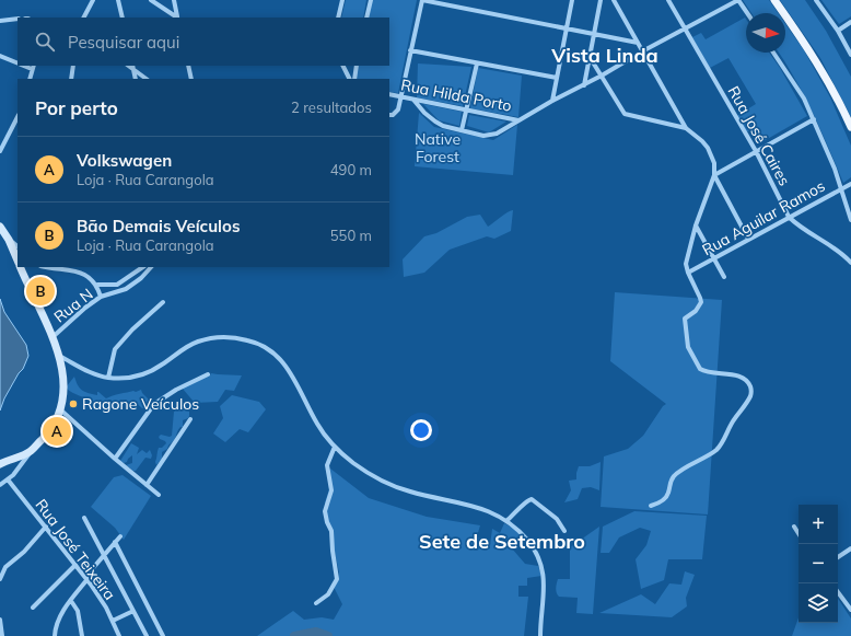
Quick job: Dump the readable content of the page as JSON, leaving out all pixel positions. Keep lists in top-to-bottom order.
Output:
{
  "streets": {
    "street": [
      "Rua Hilda Porto",
      "Rua José Caires",
      "Rua Aguilar Ramos",
      "Rua N",
      "Rua José Teixeira"
    ]
  },
  "crossings": [
    ["Rua José Caires", "Rua Aguilar Ramos"]
  ],
  "districts": ["Vista Linda", "Sete de Setembro"],
  "parks": ["Native Forest"],
  "places": ["Ragone Veículos"],
  "north": "right",
  "page": {
    "search": "Pesquisar aqui",
    "heading": ["Por perto", "2 resultados"],
    "list": [
      {
        "mark": "A",
        "name": "Volkswagen",
        "note": "Loja · Rua Carangola",
        "value": "490 m"
      },
      {
        "mark": "B",
        "name": "Bão Demais Veículos",
        "note": "Loja · Rua Carangola",
        "value": "550 m"
      }
    ],
    "pins": ["B", "A"],
    "map_buttons": ["+", "−"]
  }
}
